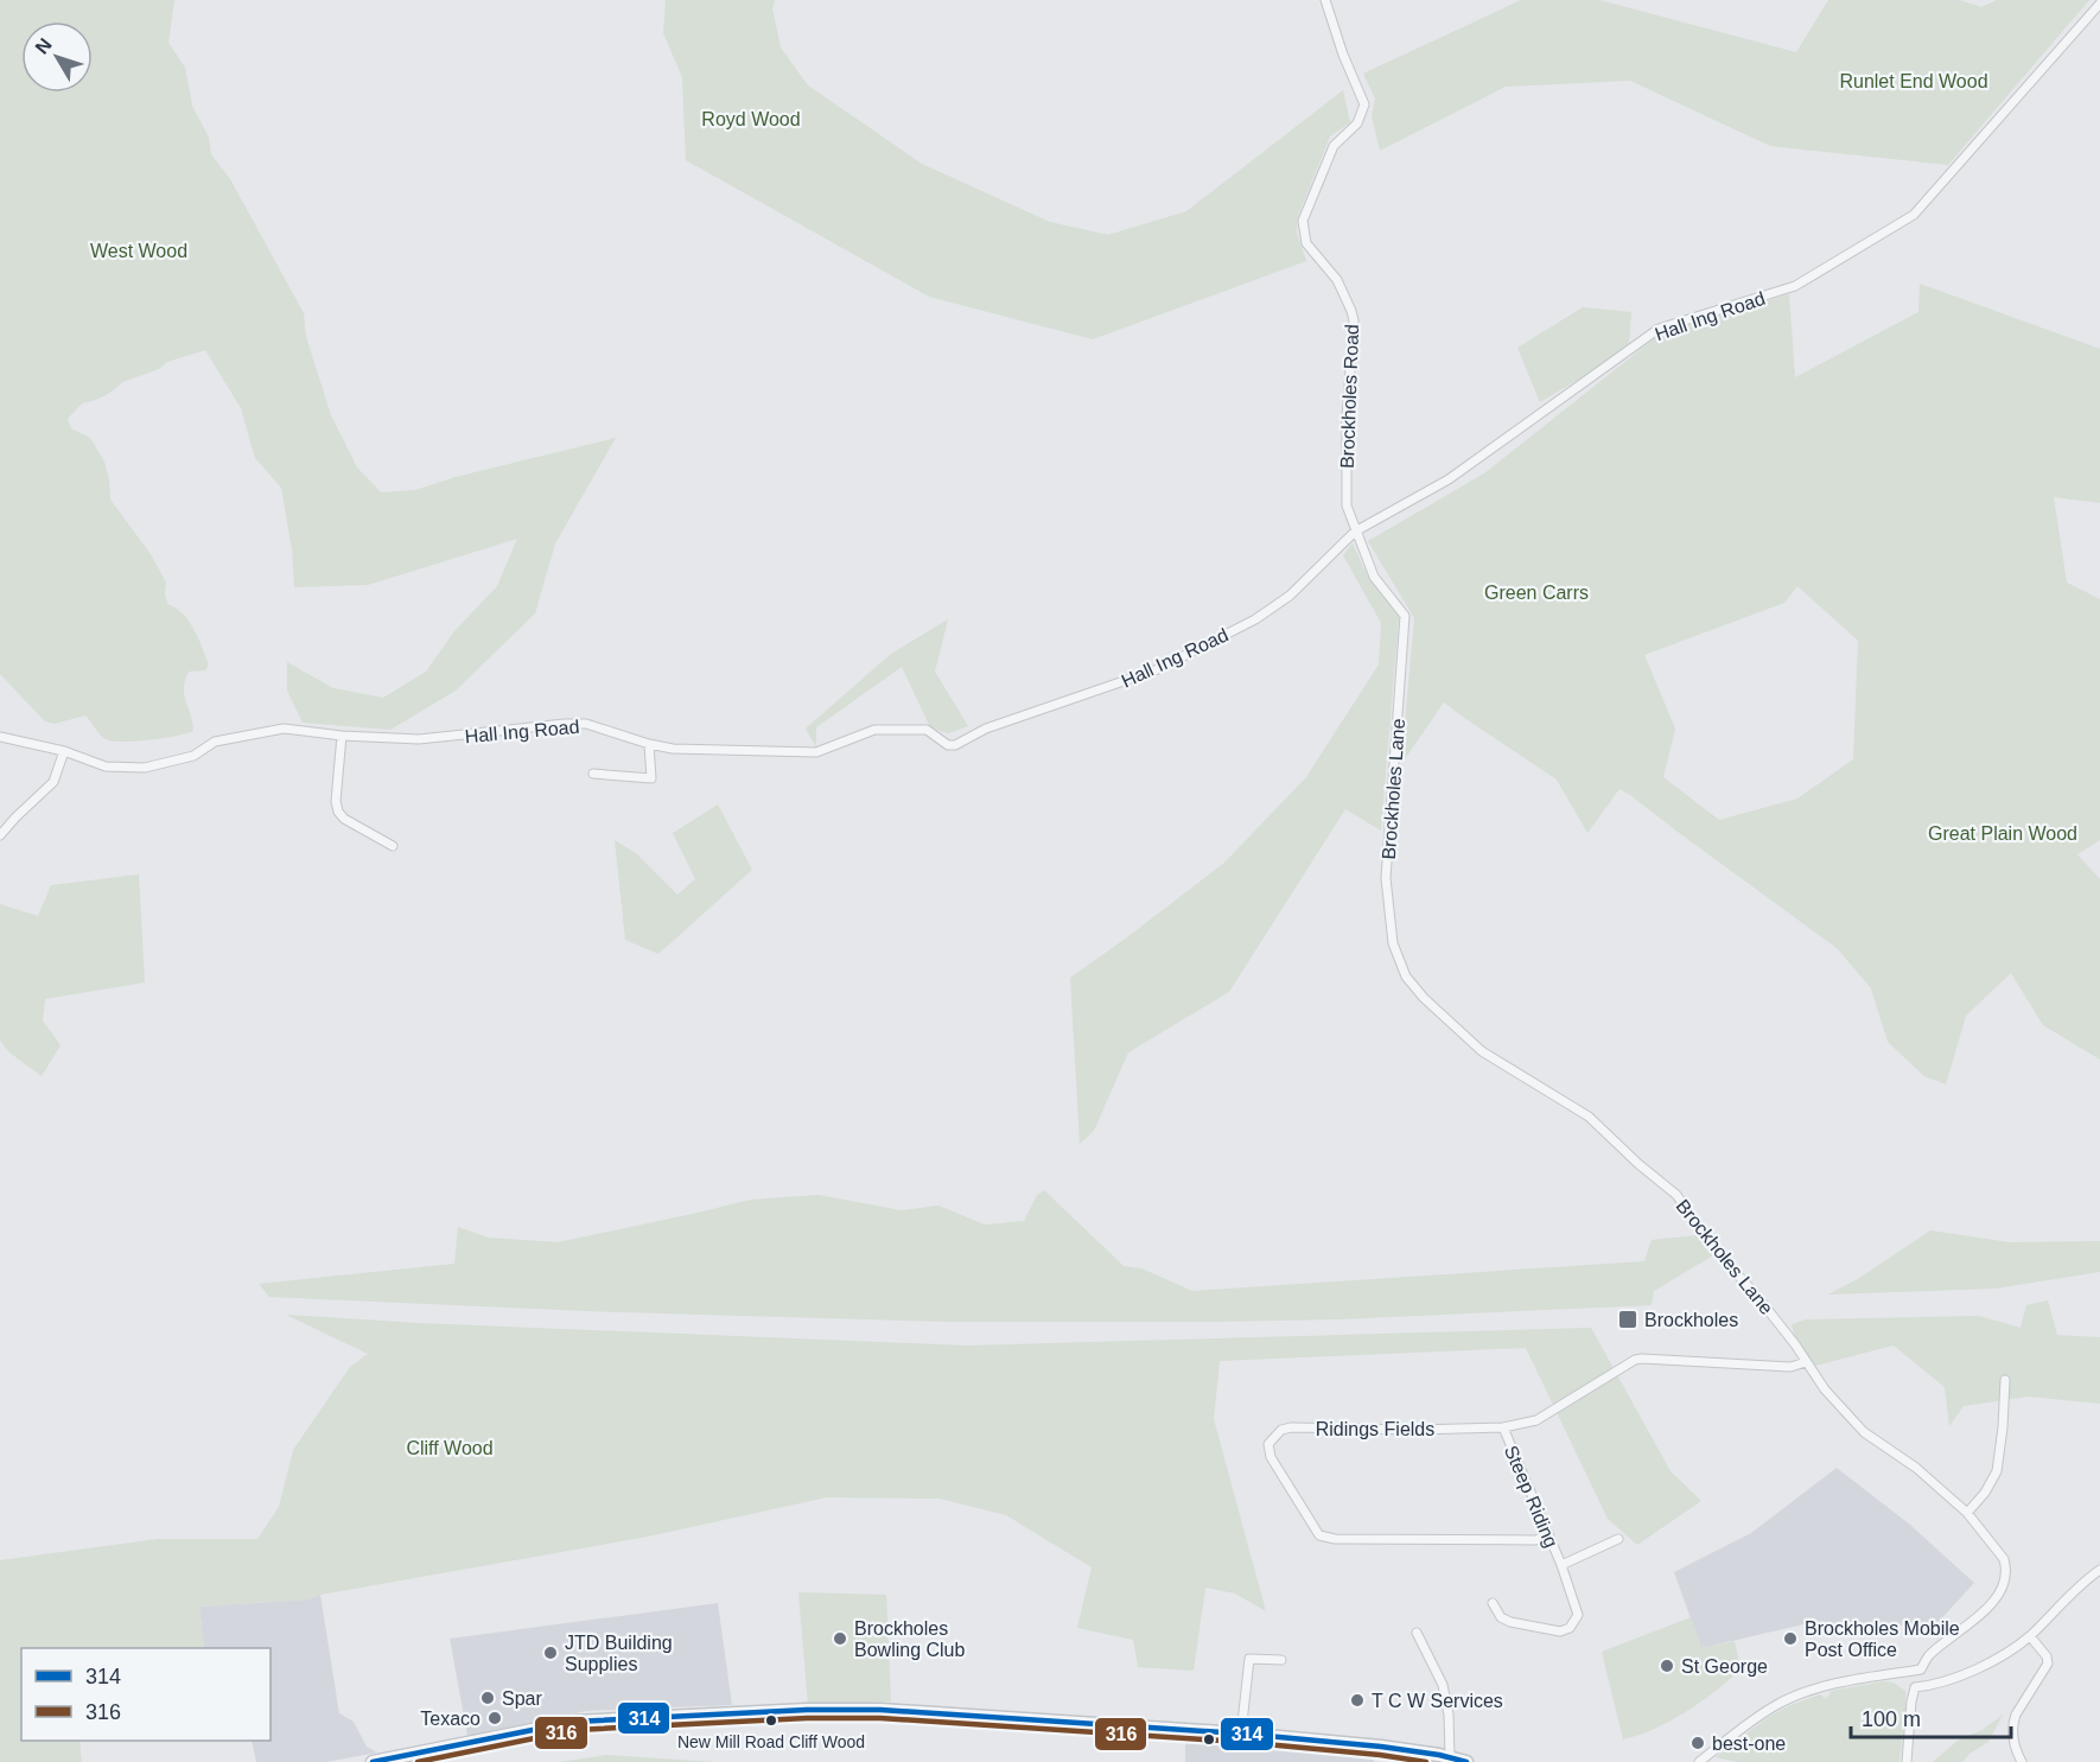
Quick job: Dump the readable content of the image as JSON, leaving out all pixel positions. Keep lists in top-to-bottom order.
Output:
{
  "streets": {
    "street": [
      "Hall Ing Road",
      "Brockholes Road",
      "Brockholes Lane",
      "Ridings Fields",
      "Steep Riding"
    ]
  },
  "crossings": [
    ["Hall Ing Road", "Brockholes Road"],
    ["Hall Ing Road", "Brockholes Lane"],
    ["Brockholes Road", "Brockholes Lane"],
    ["Brockholes Lane", "Ridings Fields"],
    ["Ridings Fields", "Steep Riding"]
  ],
  "parks": [
    "Runlet End Wood",
    "Royd Wood",
    "West Wood",
    "Green Carrs",
    "Great Plain Wood",
    "Cliff Wood"
  ],
  "places": {
    "transit": ["Brockholes"],
    "other": [
      "Brockholes Bowling Club",
      "Brockholes Mobile Post Office",
      "JTD Building Supplies",
      "St George",
      "Spar",
      "T C W Services",
      "Texaco",
      "New Mill Road Cliff Wood",
      "best-one"
    ]
  },
  "lines": ["transit line 314", "transit line 316"],
  "legend": ["314", "316"],
  "scale_bar": "100 m",
  "north": "top left"
}
